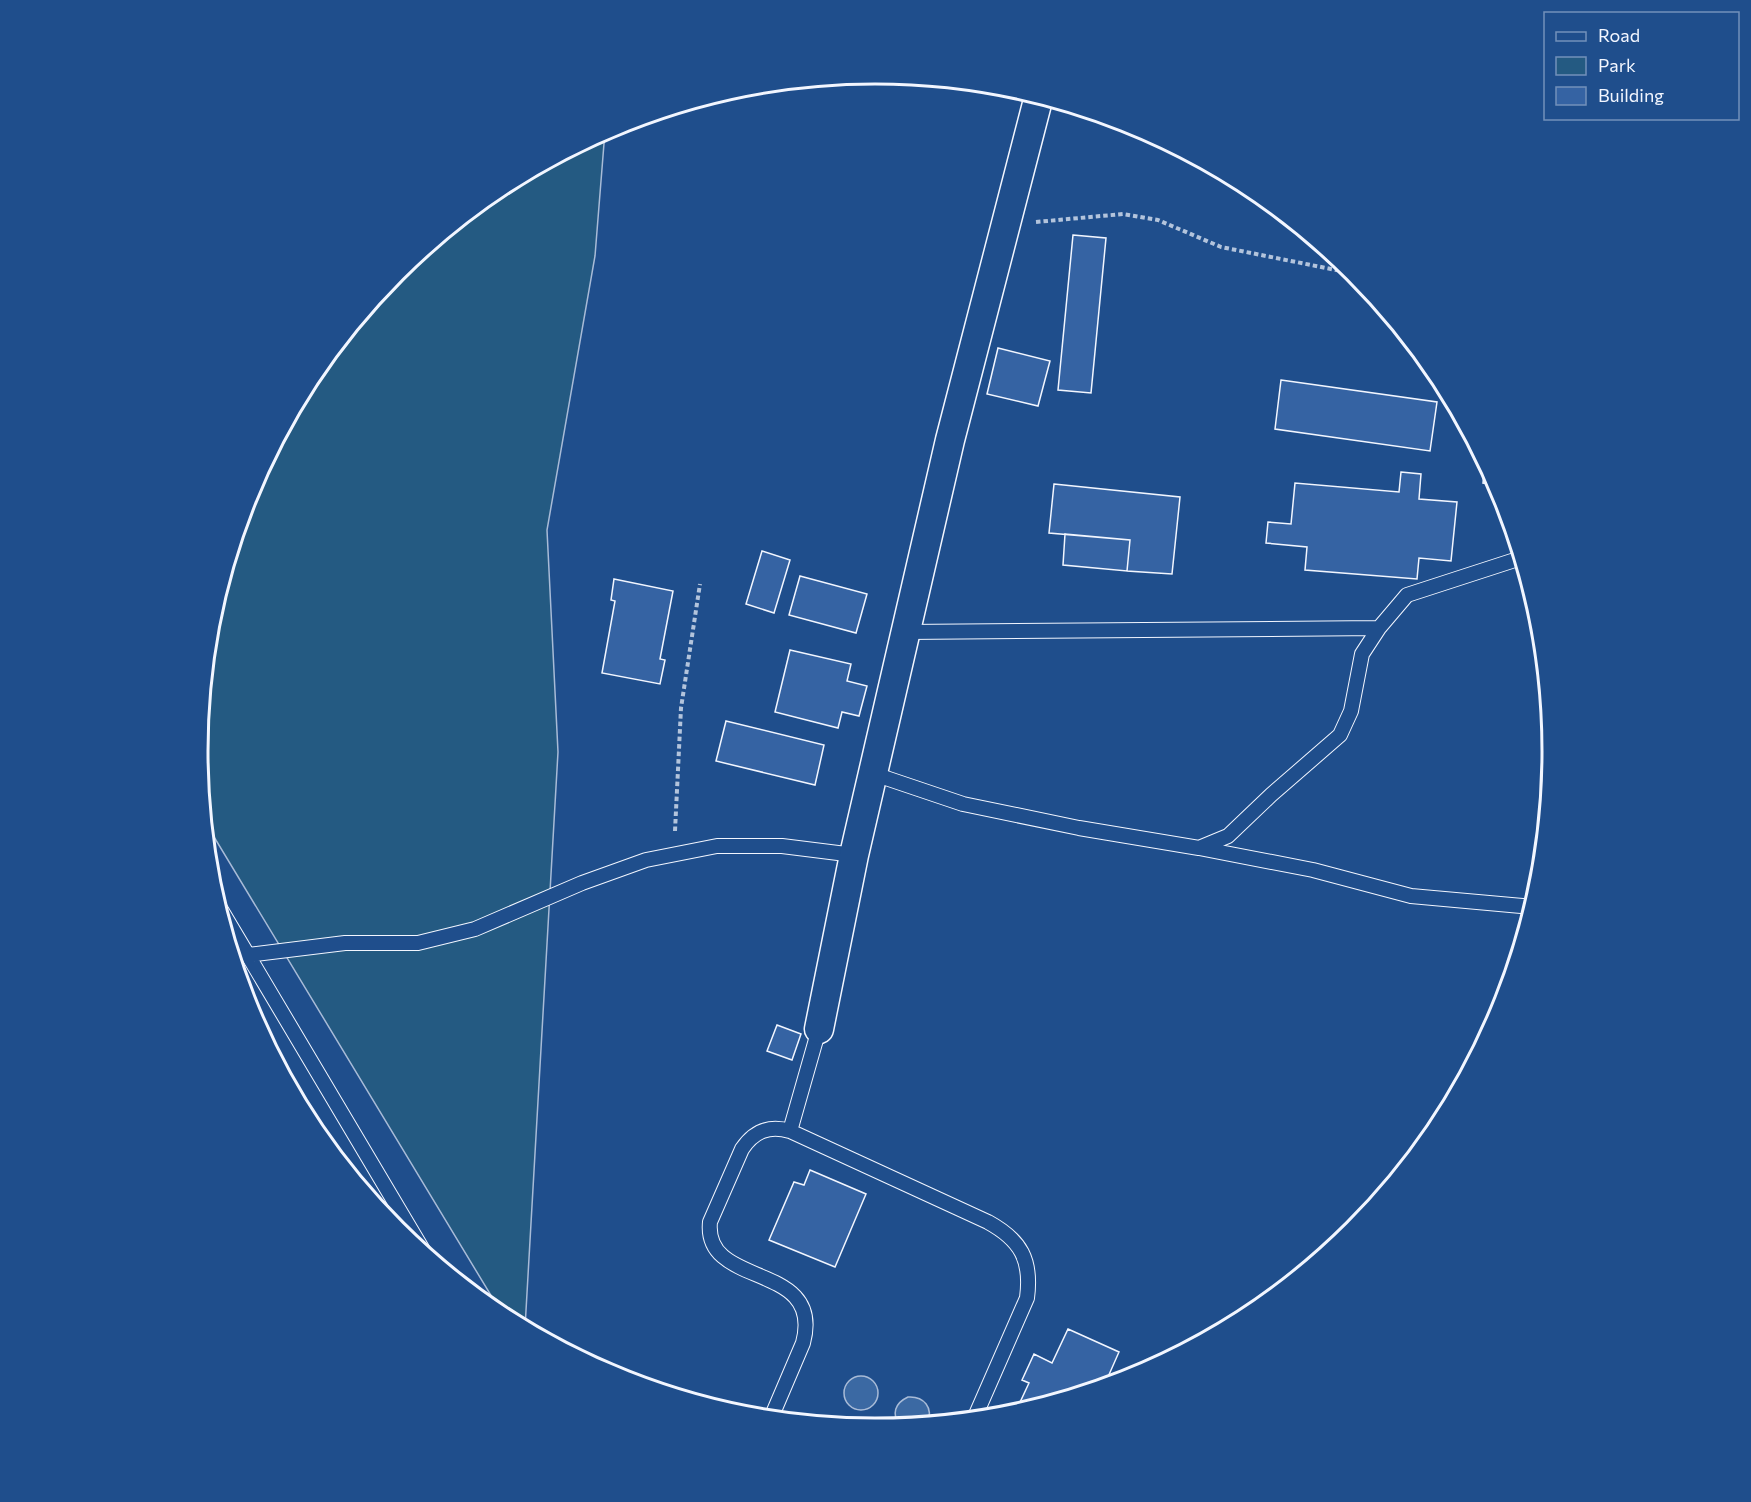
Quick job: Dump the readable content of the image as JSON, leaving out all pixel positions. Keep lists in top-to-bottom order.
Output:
{
  "legend": ["Road", "Park", "Building"]
}
